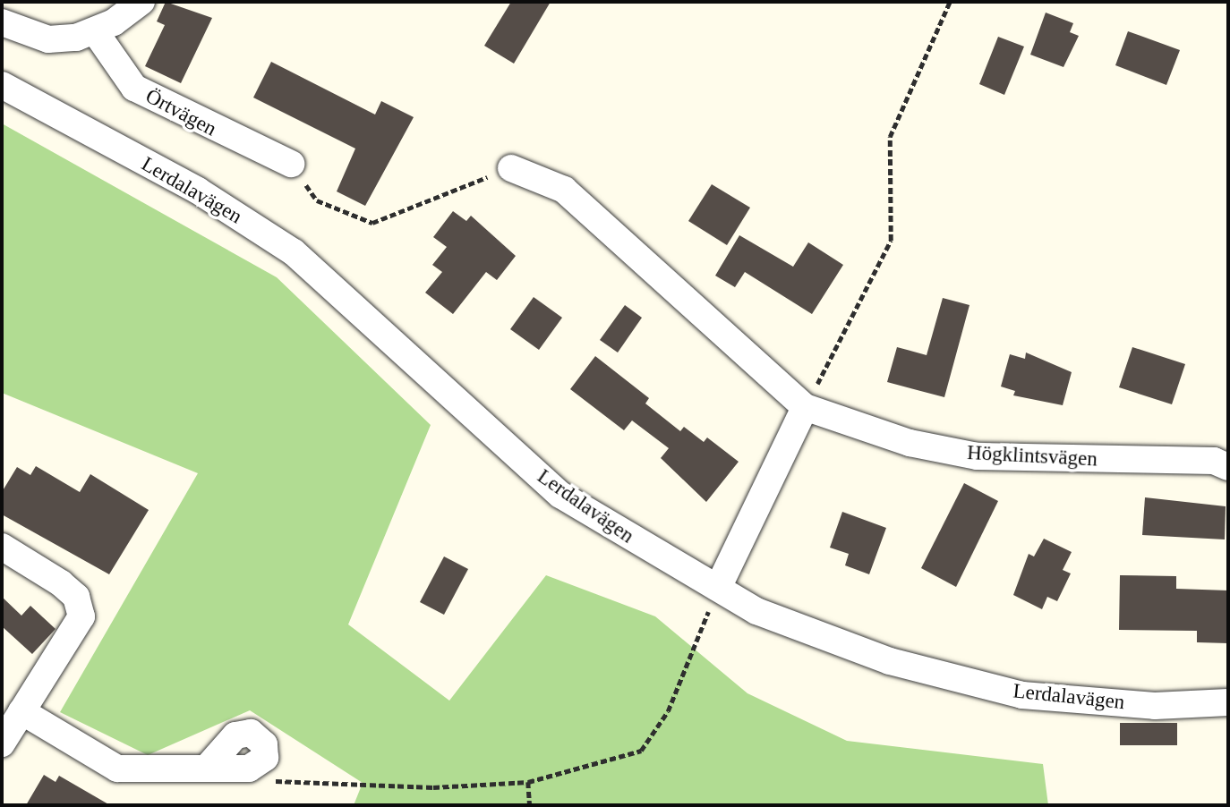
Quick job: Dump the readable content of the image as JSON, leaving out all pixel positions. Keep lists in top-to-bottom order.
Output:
{
  "streets": {
    "street": ["Örtvägen", "Lerdalavägen", "Högklintsvägen"]
  }
}
